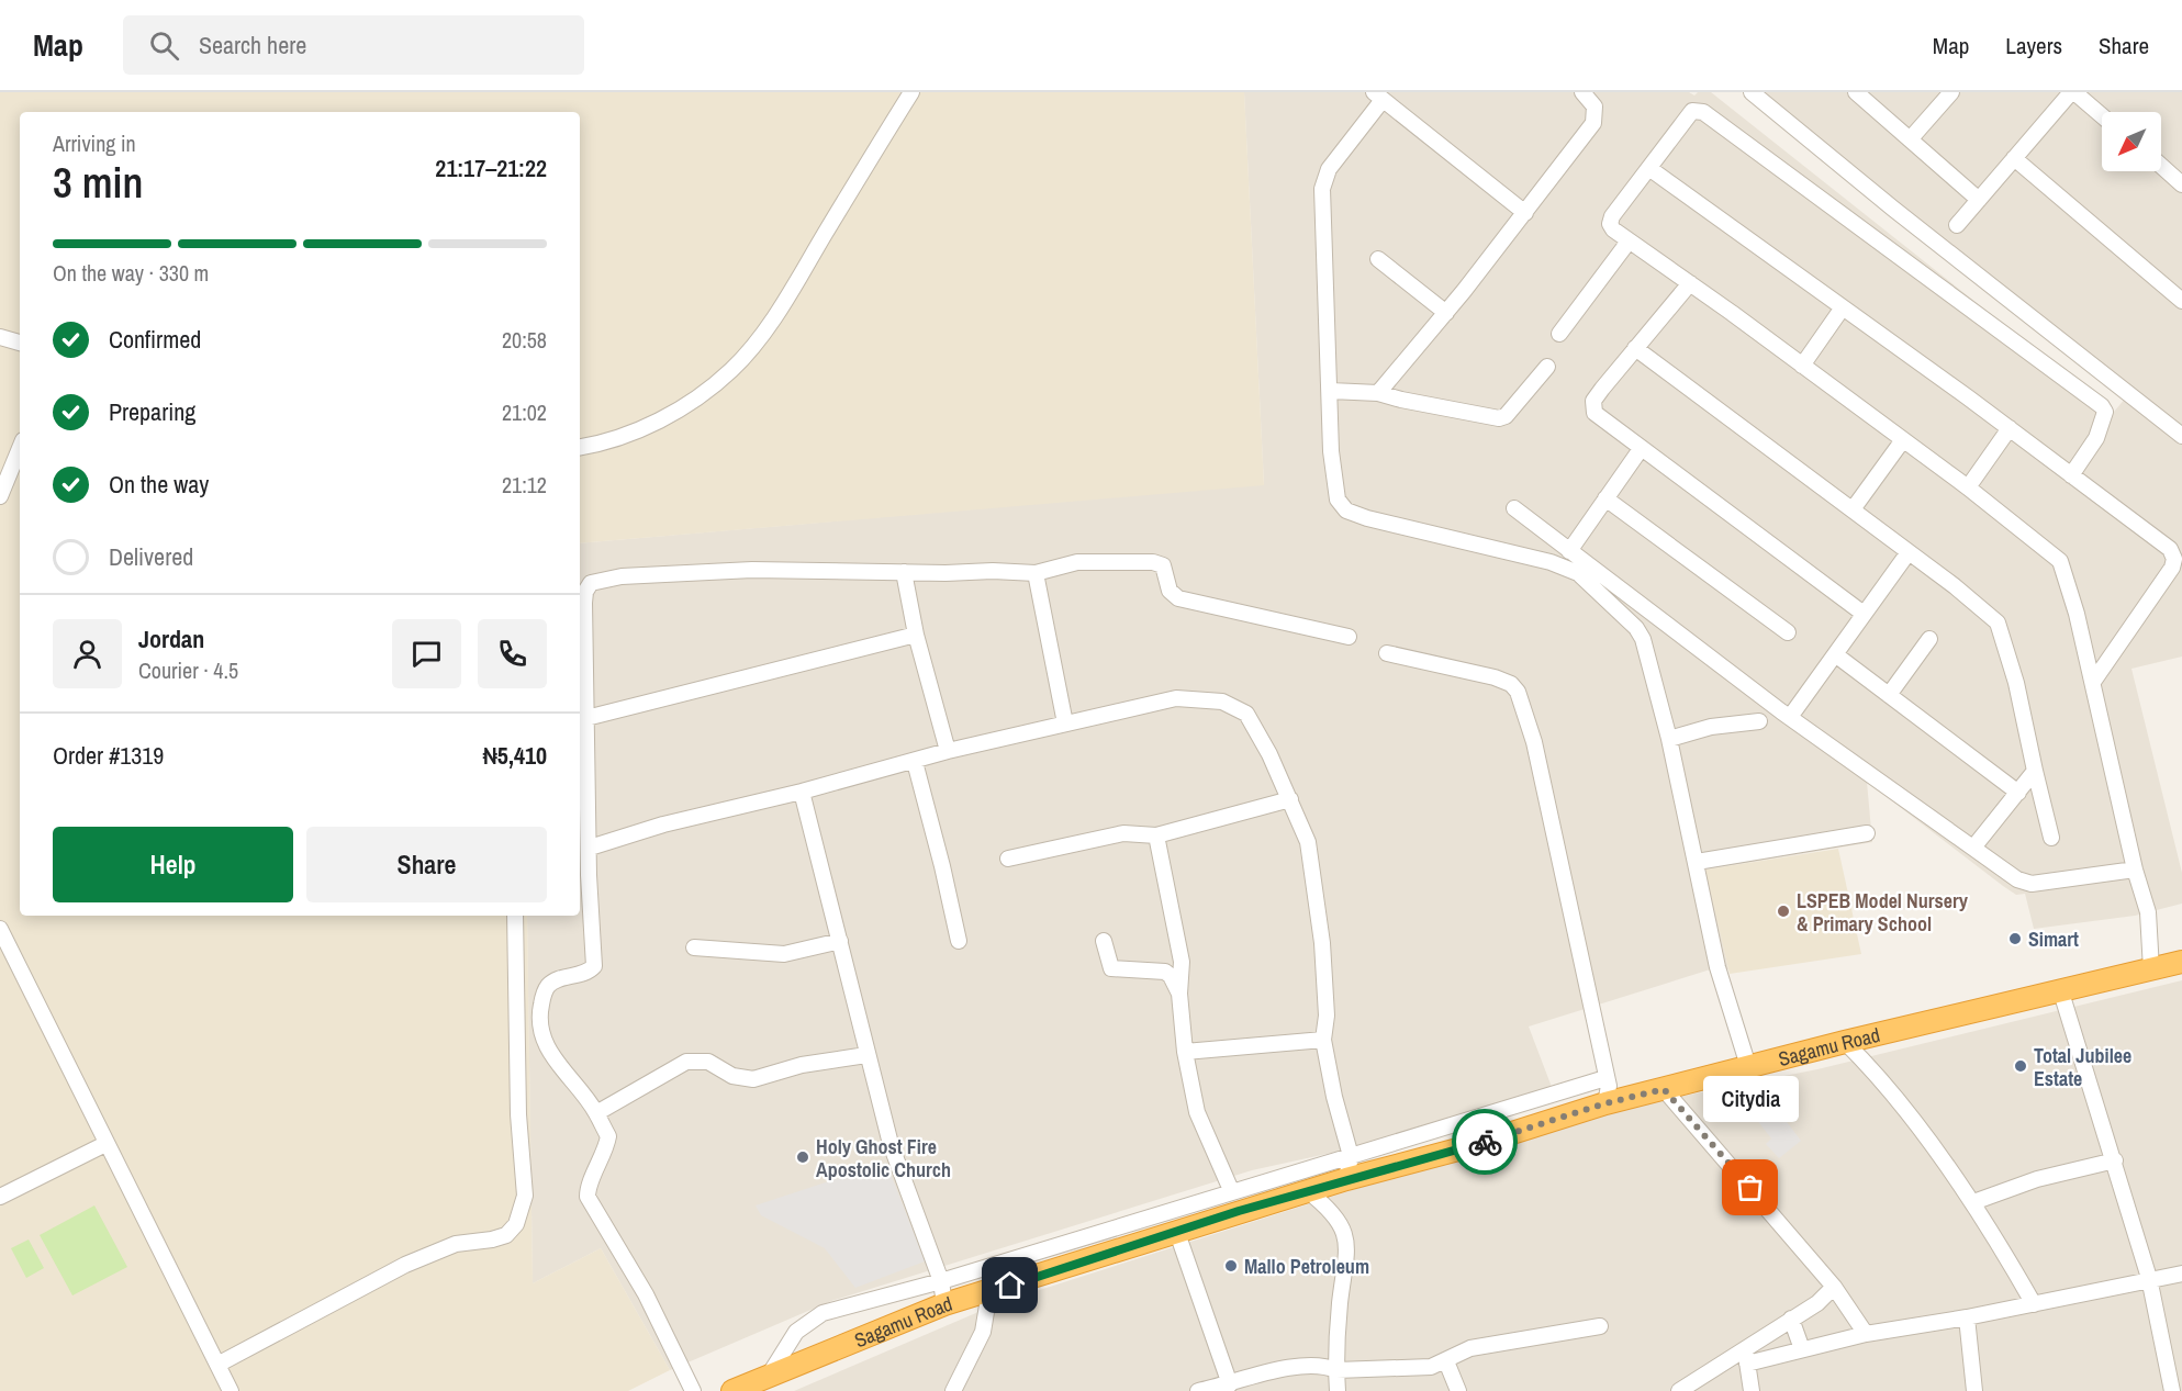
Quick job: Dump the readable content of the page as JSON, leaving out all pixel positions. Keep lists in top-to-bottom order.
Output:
{
  "streets": {
    "highway": ["Sagamu Road"]
  },
  "places": [
    "LSPEB Model Nursery & Primary School",
    "Simart",
    "Total Jubilee Estate",
    "Holy Ghost Fire Apostolic Church",
    "Citydia",
    "Mallo Petroleum"
  ],
  "north": "bottom left",
  "page": {
    "header": "Map",
    "search": "Search here",
    "nav": ["Map", "Layers", "Share"],
    "heading": ["3 min", "Arriving in", "21:17–21:22"],
    "panel": [
      "Jordan",
      "Courier · 4.5",
      "Order #1319",
      "₦5,410"
    ],
    "bar": "On the way · 330 m",
    "list": [
      ["Confirmed", "20:58"],
      ["Preparing", "21:02"],
      ["On the way", "21:12"],
      "Delivered"
    ],
    "buttons": ["Help", "Share"],
    "bubble": "Citydia"
  }
}
